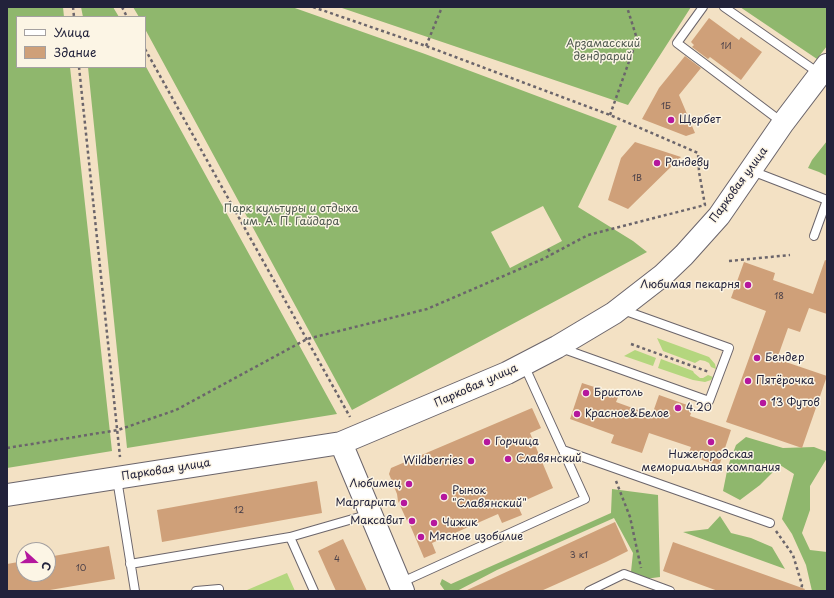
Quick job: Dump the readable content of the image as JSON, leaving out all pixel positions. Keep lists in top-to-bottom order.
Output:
{
  "streets": {
    "street": ["Парковая улица"]
  },
  "parks": ["Арзамасский дендрарий", "Парк культуры и отдыха им. А. П. Гайдара"],
  "places": [
    "Щербет",
    "Рандеву",
    "Любимая пекарня",
    "Бендер",
    "Пятёрочка",
    "Бристоль",
    "13 Футов",
    "4.20",
    "Красное&Белое",
    "Горчица",
    "Нижегородская мемориальная компания",
    "Славянский",
    "Wildberries",
    "Любимец",
    "Рынок \"Славянский\"",
    "Маргарита",
    "Максавит",
    "Чижик",
    "Мясное изобилие"
  ],
  "house_numbers": [
    "1И",
    "1Б",
    "1В",
    "18",
    "12",
    "3 к1",
    "4",
    "10"
  ],
  "legend": ["Улица", "Здание"],
  "north": "right"
}
